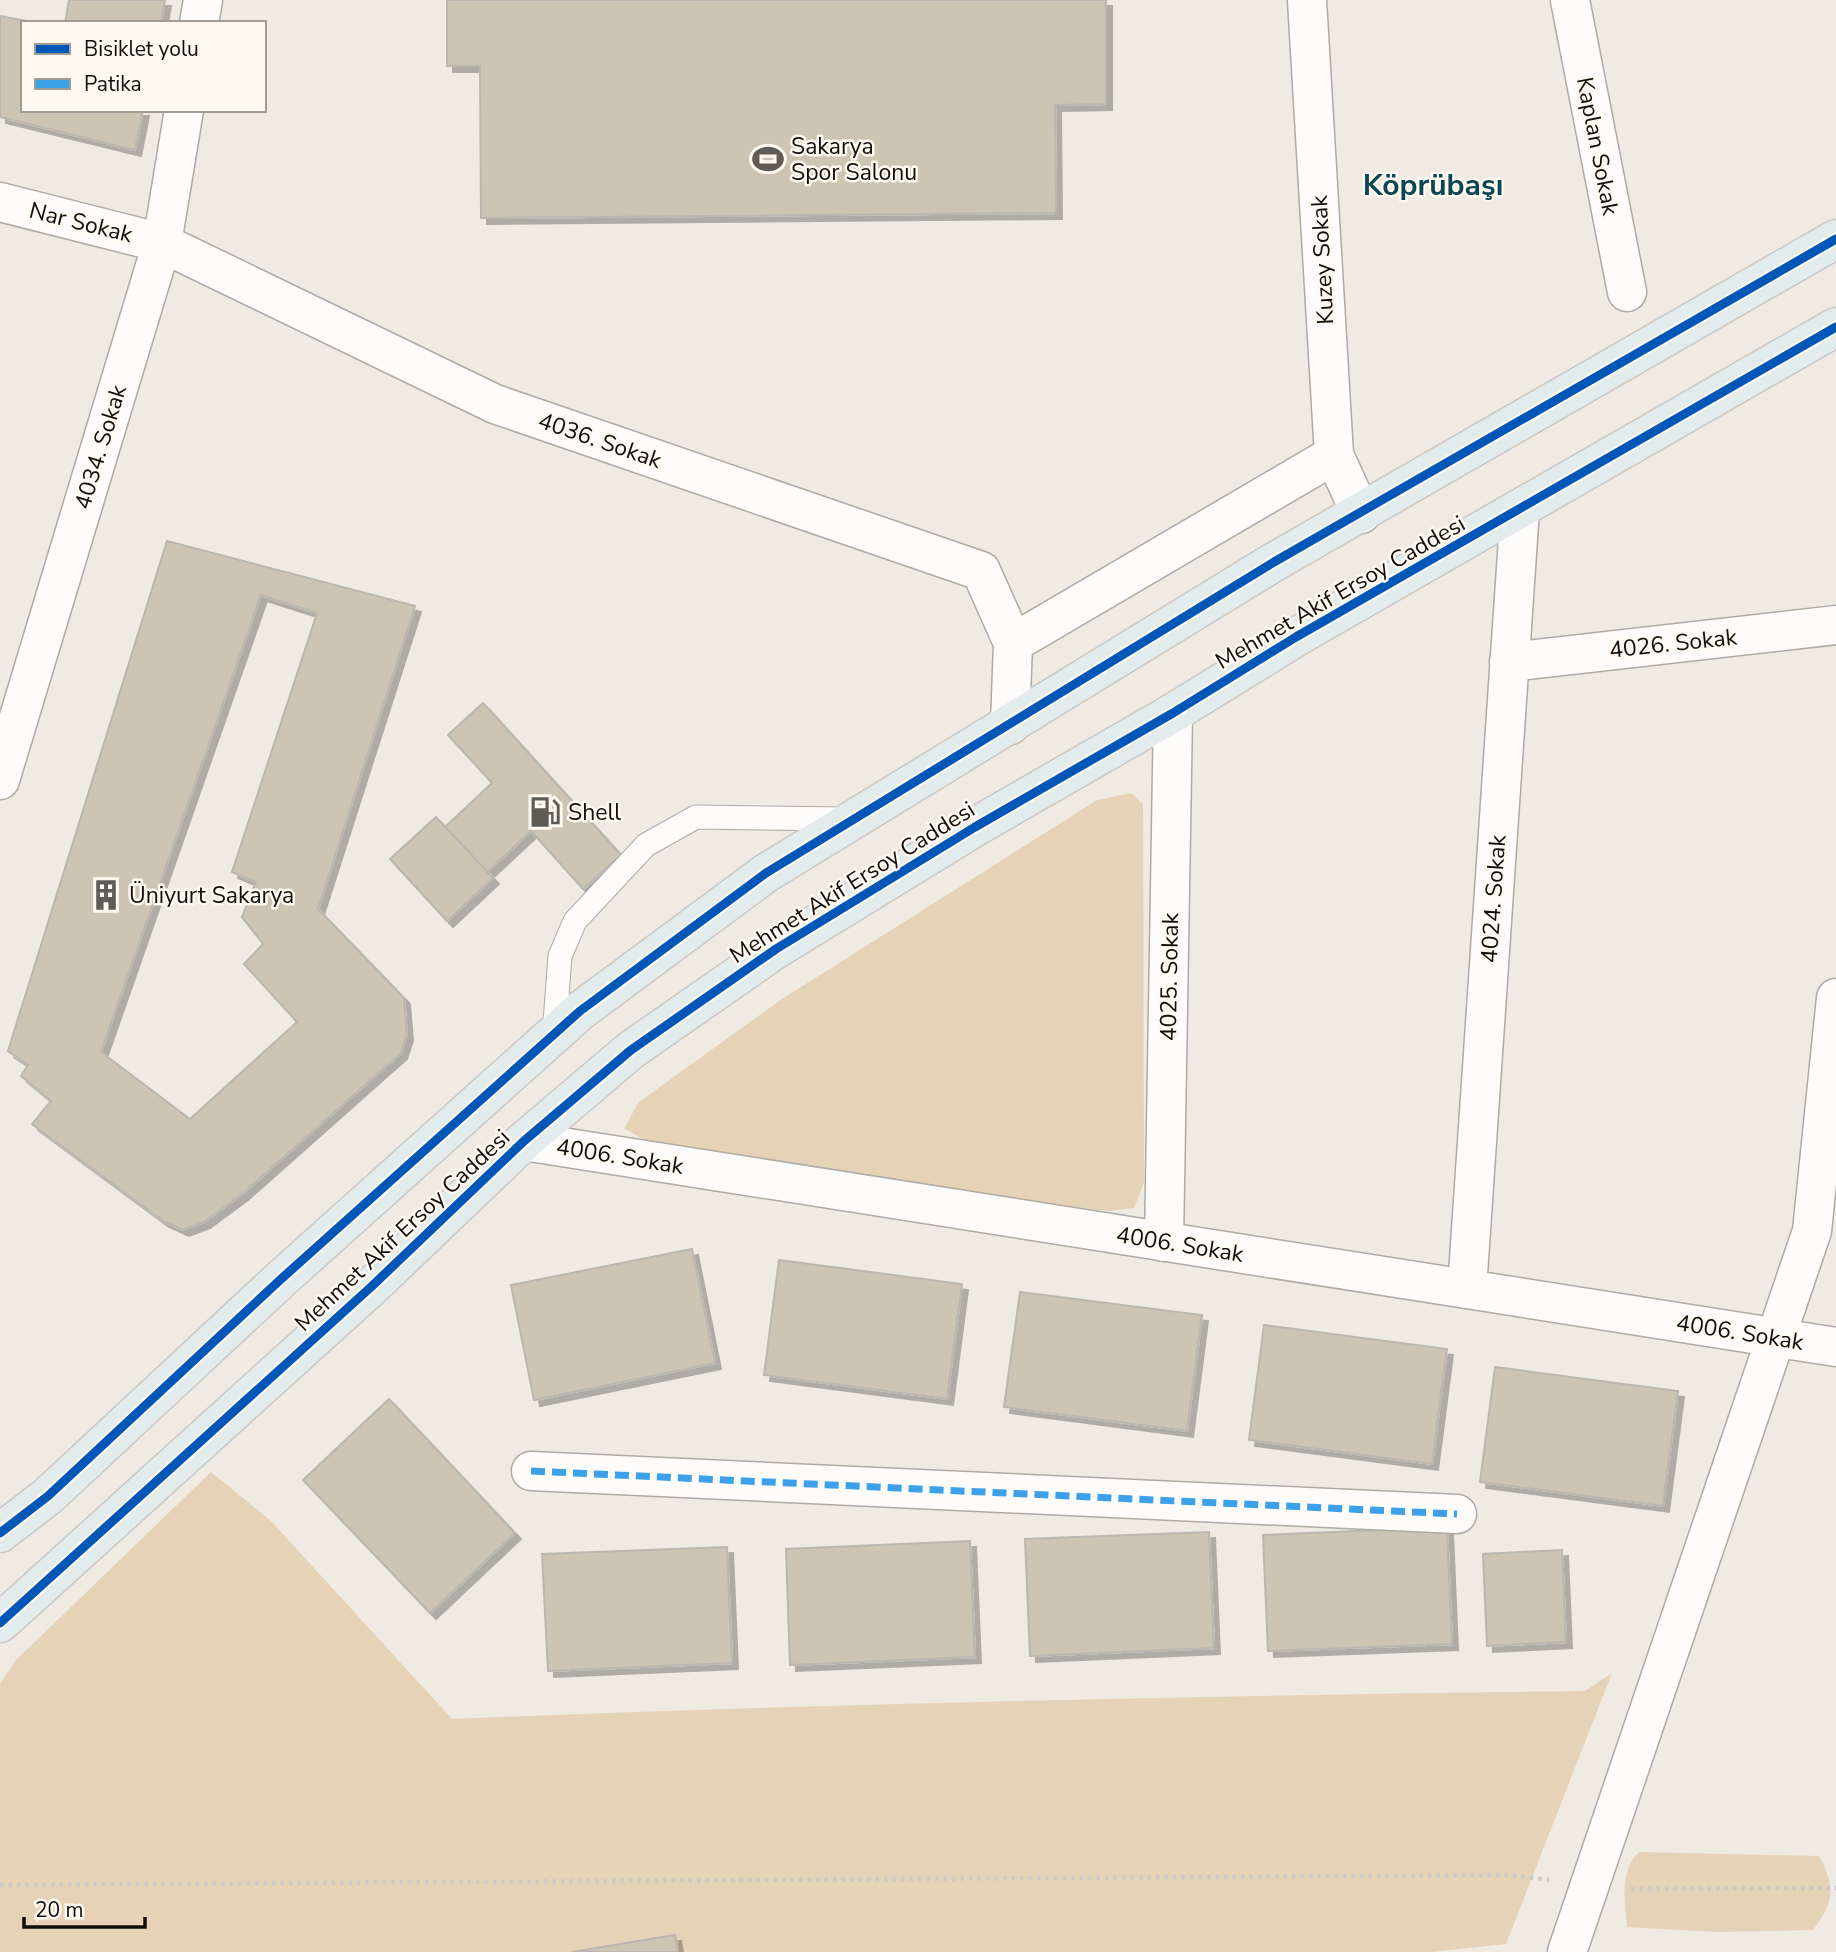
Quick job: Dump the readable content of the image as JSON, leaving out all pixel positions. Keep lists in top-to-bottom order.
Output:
{
  "streets": {
    "main road": ["Mehmet Akif Ersoy Caddesi"],
    "street": [
      "Kaplan Sokak",
      "Nar Sokak",
      "Kuzey Sokak",
      "4036. Sokak",
      "4034. Sokak",
      "4026. Sokak",
      "4024. Sokak",
      "4025. Sokak",
      "4006. Sokak"
    ]
  },
  "crossings": [
    ["Nar Sokak", "4036. Sokak"],
    ["Nar Sokak", "4034. Sokak"],
    ["Kuzey Sokak", "Mehmet Akif Ersoy Caddesi"],
    ["4036. Sokak", "4034. Sokak"],
    ["Mehmet Akif Ersoy Caddesi", "4024. Sokak"],
    ["Mehmet Akif Ersoy Caddesi", "4025. Sokak"],
    ["Mehmet Akif Ersoy Caddesi", "4006. Sokak"],
    ["4026. Sokak", "4024. Sokak"],
    ["4024. Sokak", "4006. Sokak"],
    ["4025. Sokak", "4006. Sokak"]
  ],
  "districts": ["Köprübaşı"],
  "places": {
    "sports": ["Sakarya Spor Salonu"],
    "fuel station": ["Shell"],
    "building": ["Üniyurt Sakarya"]
  },
  "legend": ["Bisiklet yolu", "Patika"],
  "scale_bar": "20 m"
}
